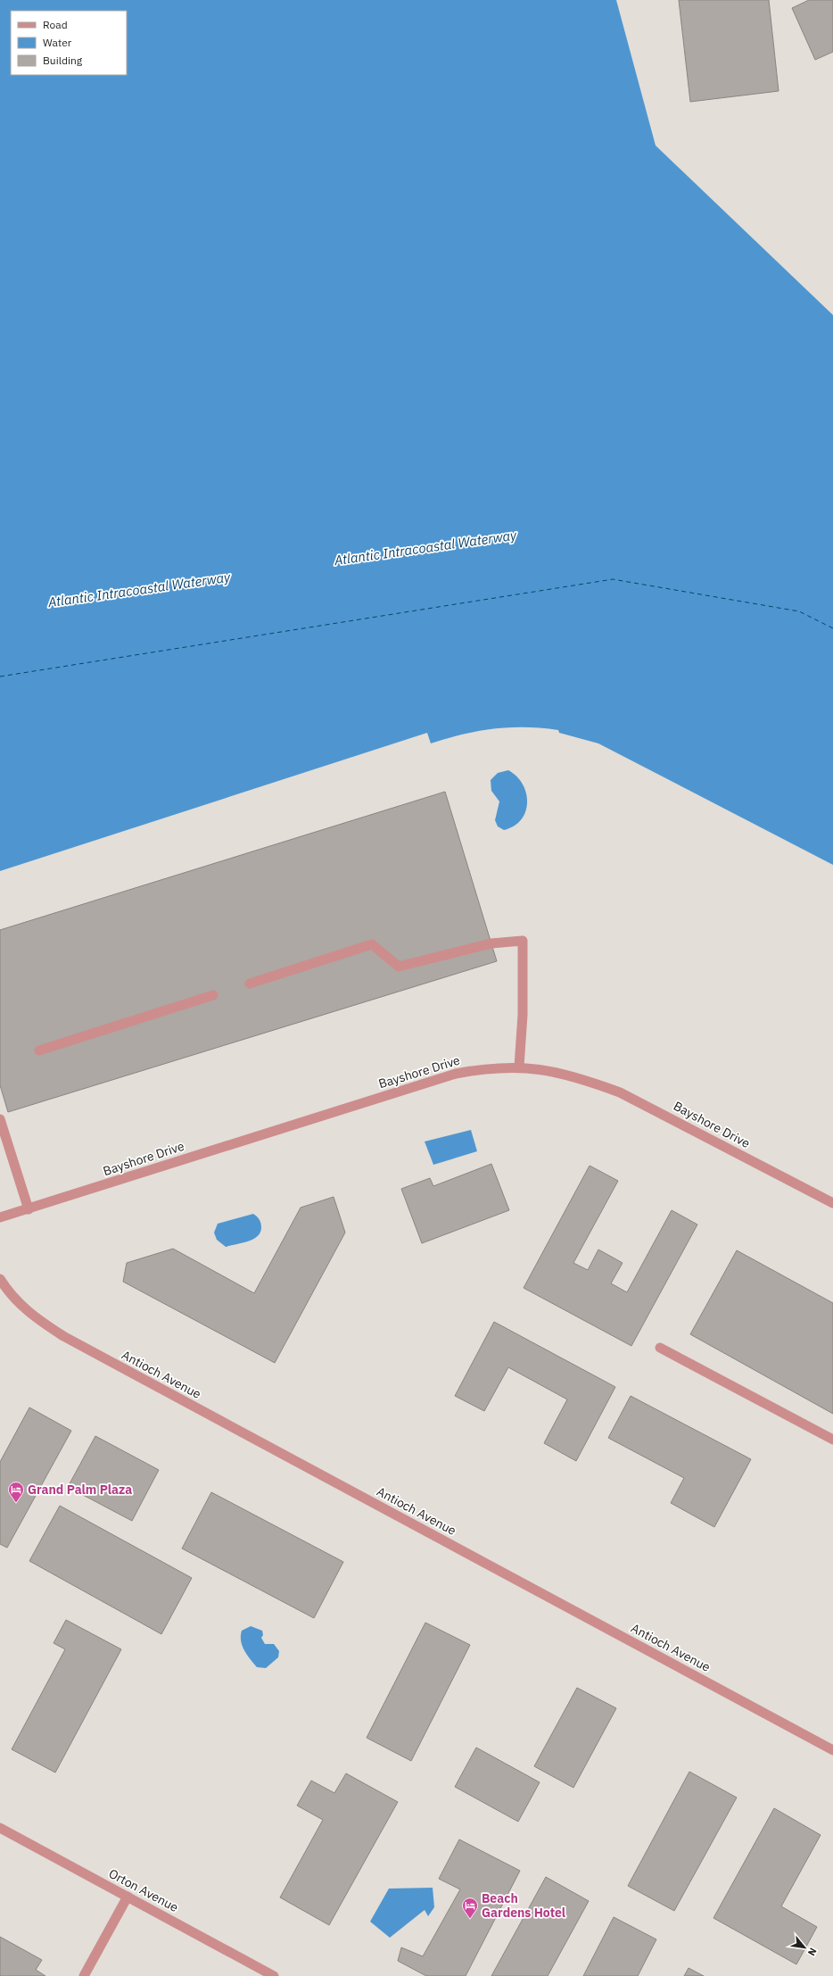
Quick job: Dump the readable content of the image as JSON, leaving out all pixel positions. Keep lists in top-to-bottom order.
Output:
{
  "streets": {
    "street": ["Bayshore Drive", "Antioch Avenue", "Orton Avenue"]
  },
  "water": ["Atlantic Intracoastal Waterway"],
  "places": {
    "hotel": ["Grand Palm Plaza", "Beach Gardens Hotel"]
  },
  "legend": ["Road", "Water", "Building"],
  "north": "bottom right"
}
